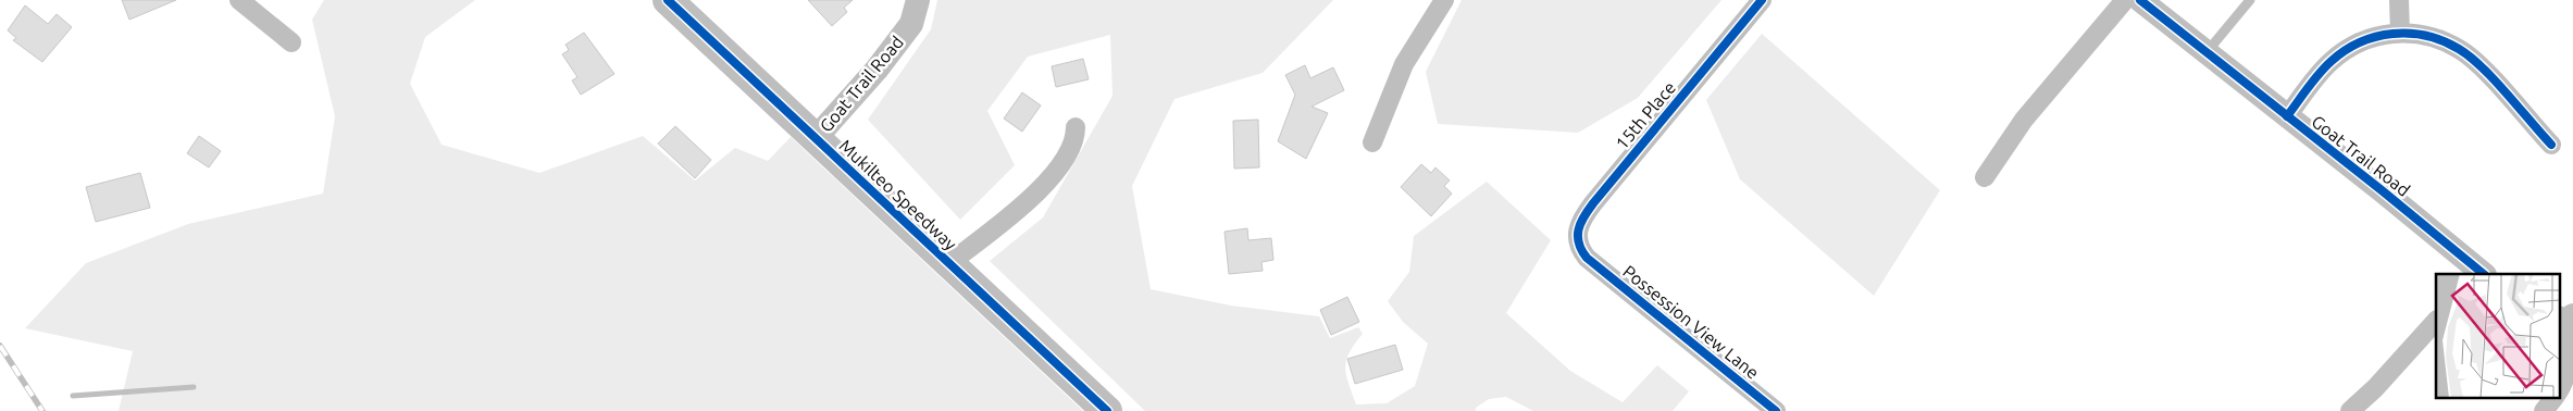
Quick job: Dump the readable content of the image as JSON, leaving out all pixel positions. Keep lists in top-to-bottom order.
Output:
{
  "streets": {
    "main road": ["Mukilteo Speedway"],
    "street": ["Goat Trail Road", "15th Place", "Possession View Lane"]
  },
  "crossings": [
    ["Goat Trail Road", "Mukilteo Speedway"],
    ["15th Place", "Possession View Lane"]
  ]
}
